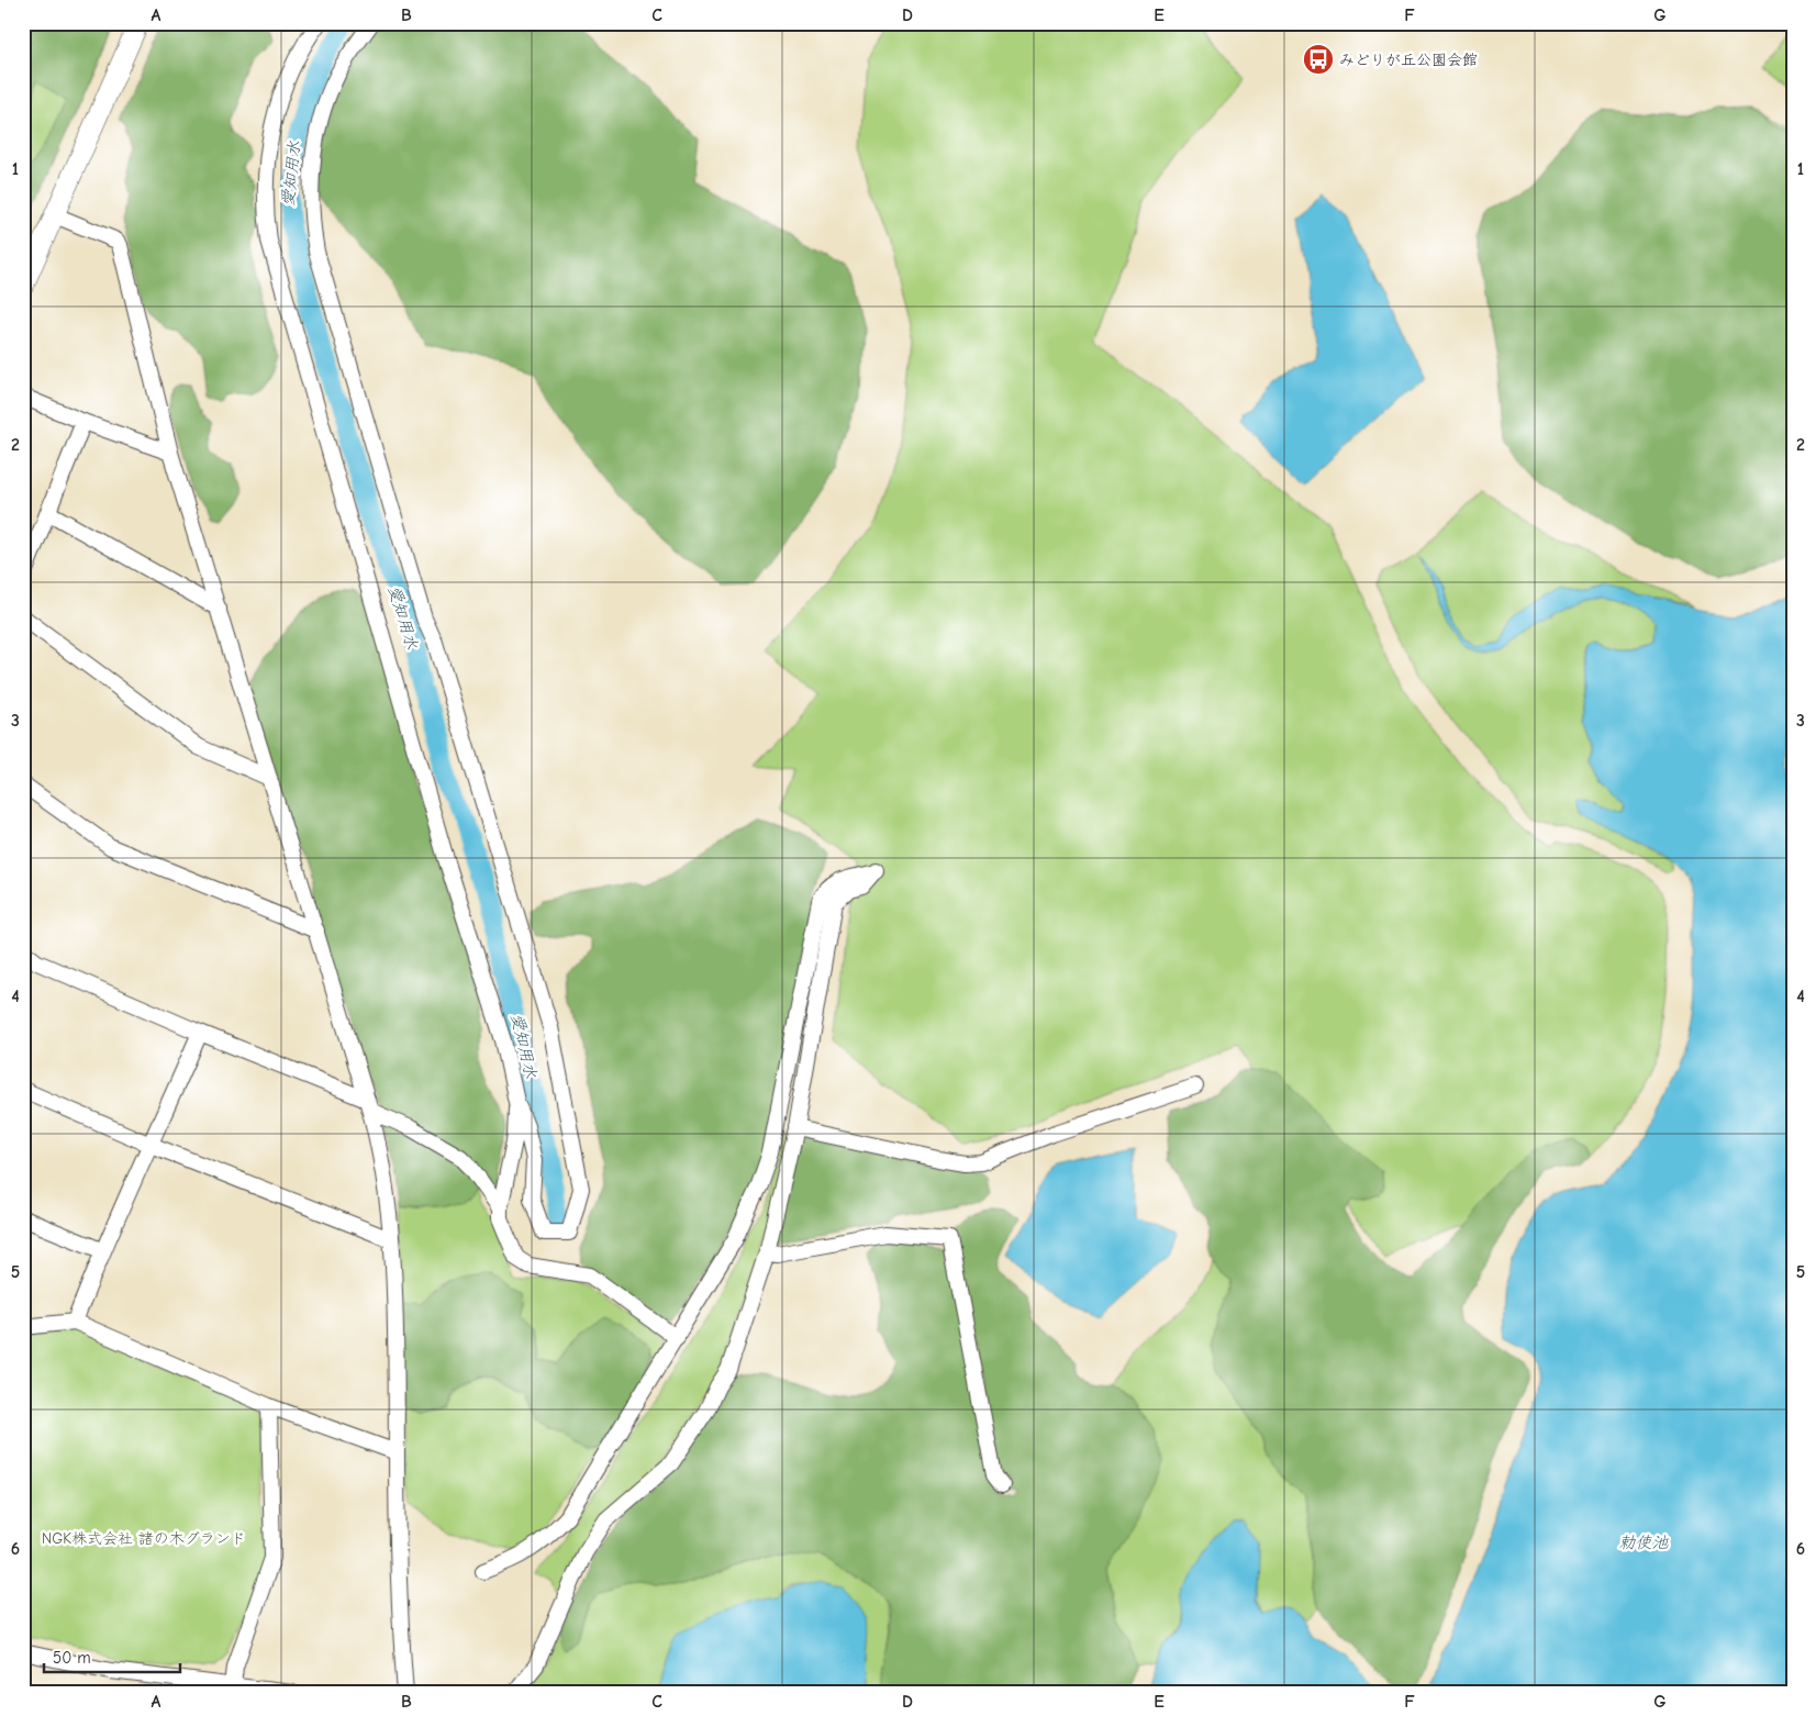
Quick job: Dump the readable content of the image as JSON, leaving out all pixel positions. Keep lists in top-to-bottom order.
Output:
{
  "water": ["愛知用水", "勅使池"],
  "parks": ["NGK株式会社 諸の木グランド"],
  "places": {
    "bus stop": ["みどりが丘公園会館"]
  },
  "scale_bar": "50 m",
  "grid": {
    "columns": [
      "A",
      "B",
      "C",
      "D",
      "E",
      "F",
      "G"
    ],
    "rows": [
      "1",
      "2",
      "3",
      "4",
      "5",
      "6"
    ]
  }
}
